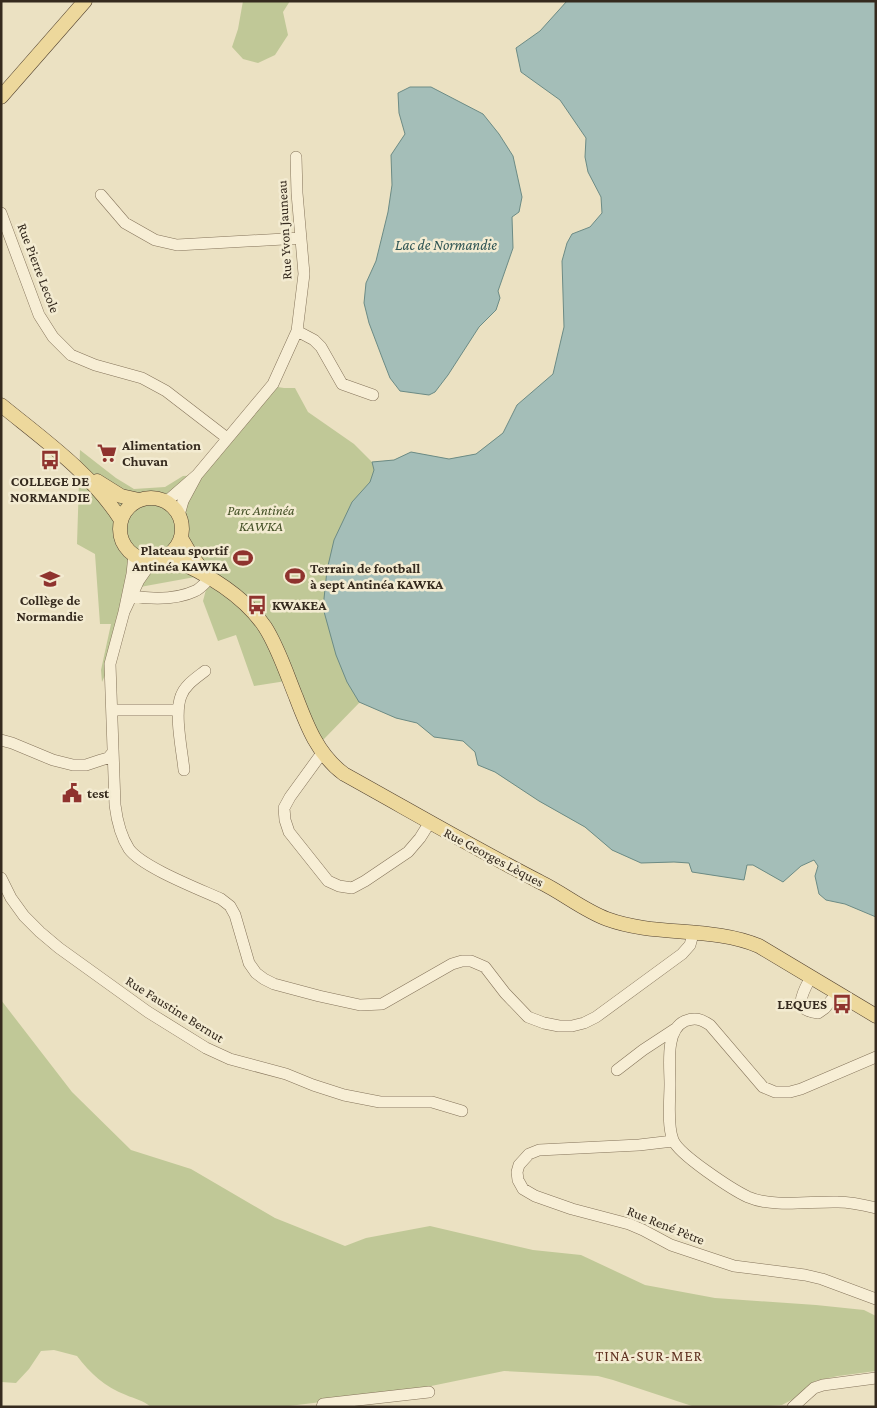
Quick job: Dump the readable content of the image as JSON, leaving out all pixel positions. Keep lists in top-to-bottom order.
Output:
{
  "streets": {
    "main road": ["Rue Georges Lèques"],
    "street": [
      "Rue Yvon Jauneau",
      "Rue Pierre Lecole",
      "Rue Faustine Bernut",
      "Rue René Pètre"
    ]
  },
  "crossings": [
    ["Rue Yvon Jauneau", "Rue Pierre Lecole"],
    ["Rue Yvon Jauneau", "Rue Georges Lèques"]
  ],
  "districts": ["TINA-SUR-MER"],
  "water": ["Lac de Normandie"],
  "parks": ["Parc Antinéa KAWKA"],
  "places": {
    "supermarket": ["Alimentation Chuvan"],
    "bus stop": ["COLLEGE DE NORMANDIE", "KWAKEA", "LEQUES"],
    "sports": ["Plateau sportif Antinéa KAWKA", "Terrain de football à sept Antinéa KAWKA"],
    "school or university": ["Collège de Normandie"],
    "public building": ["test"]
  }
}
